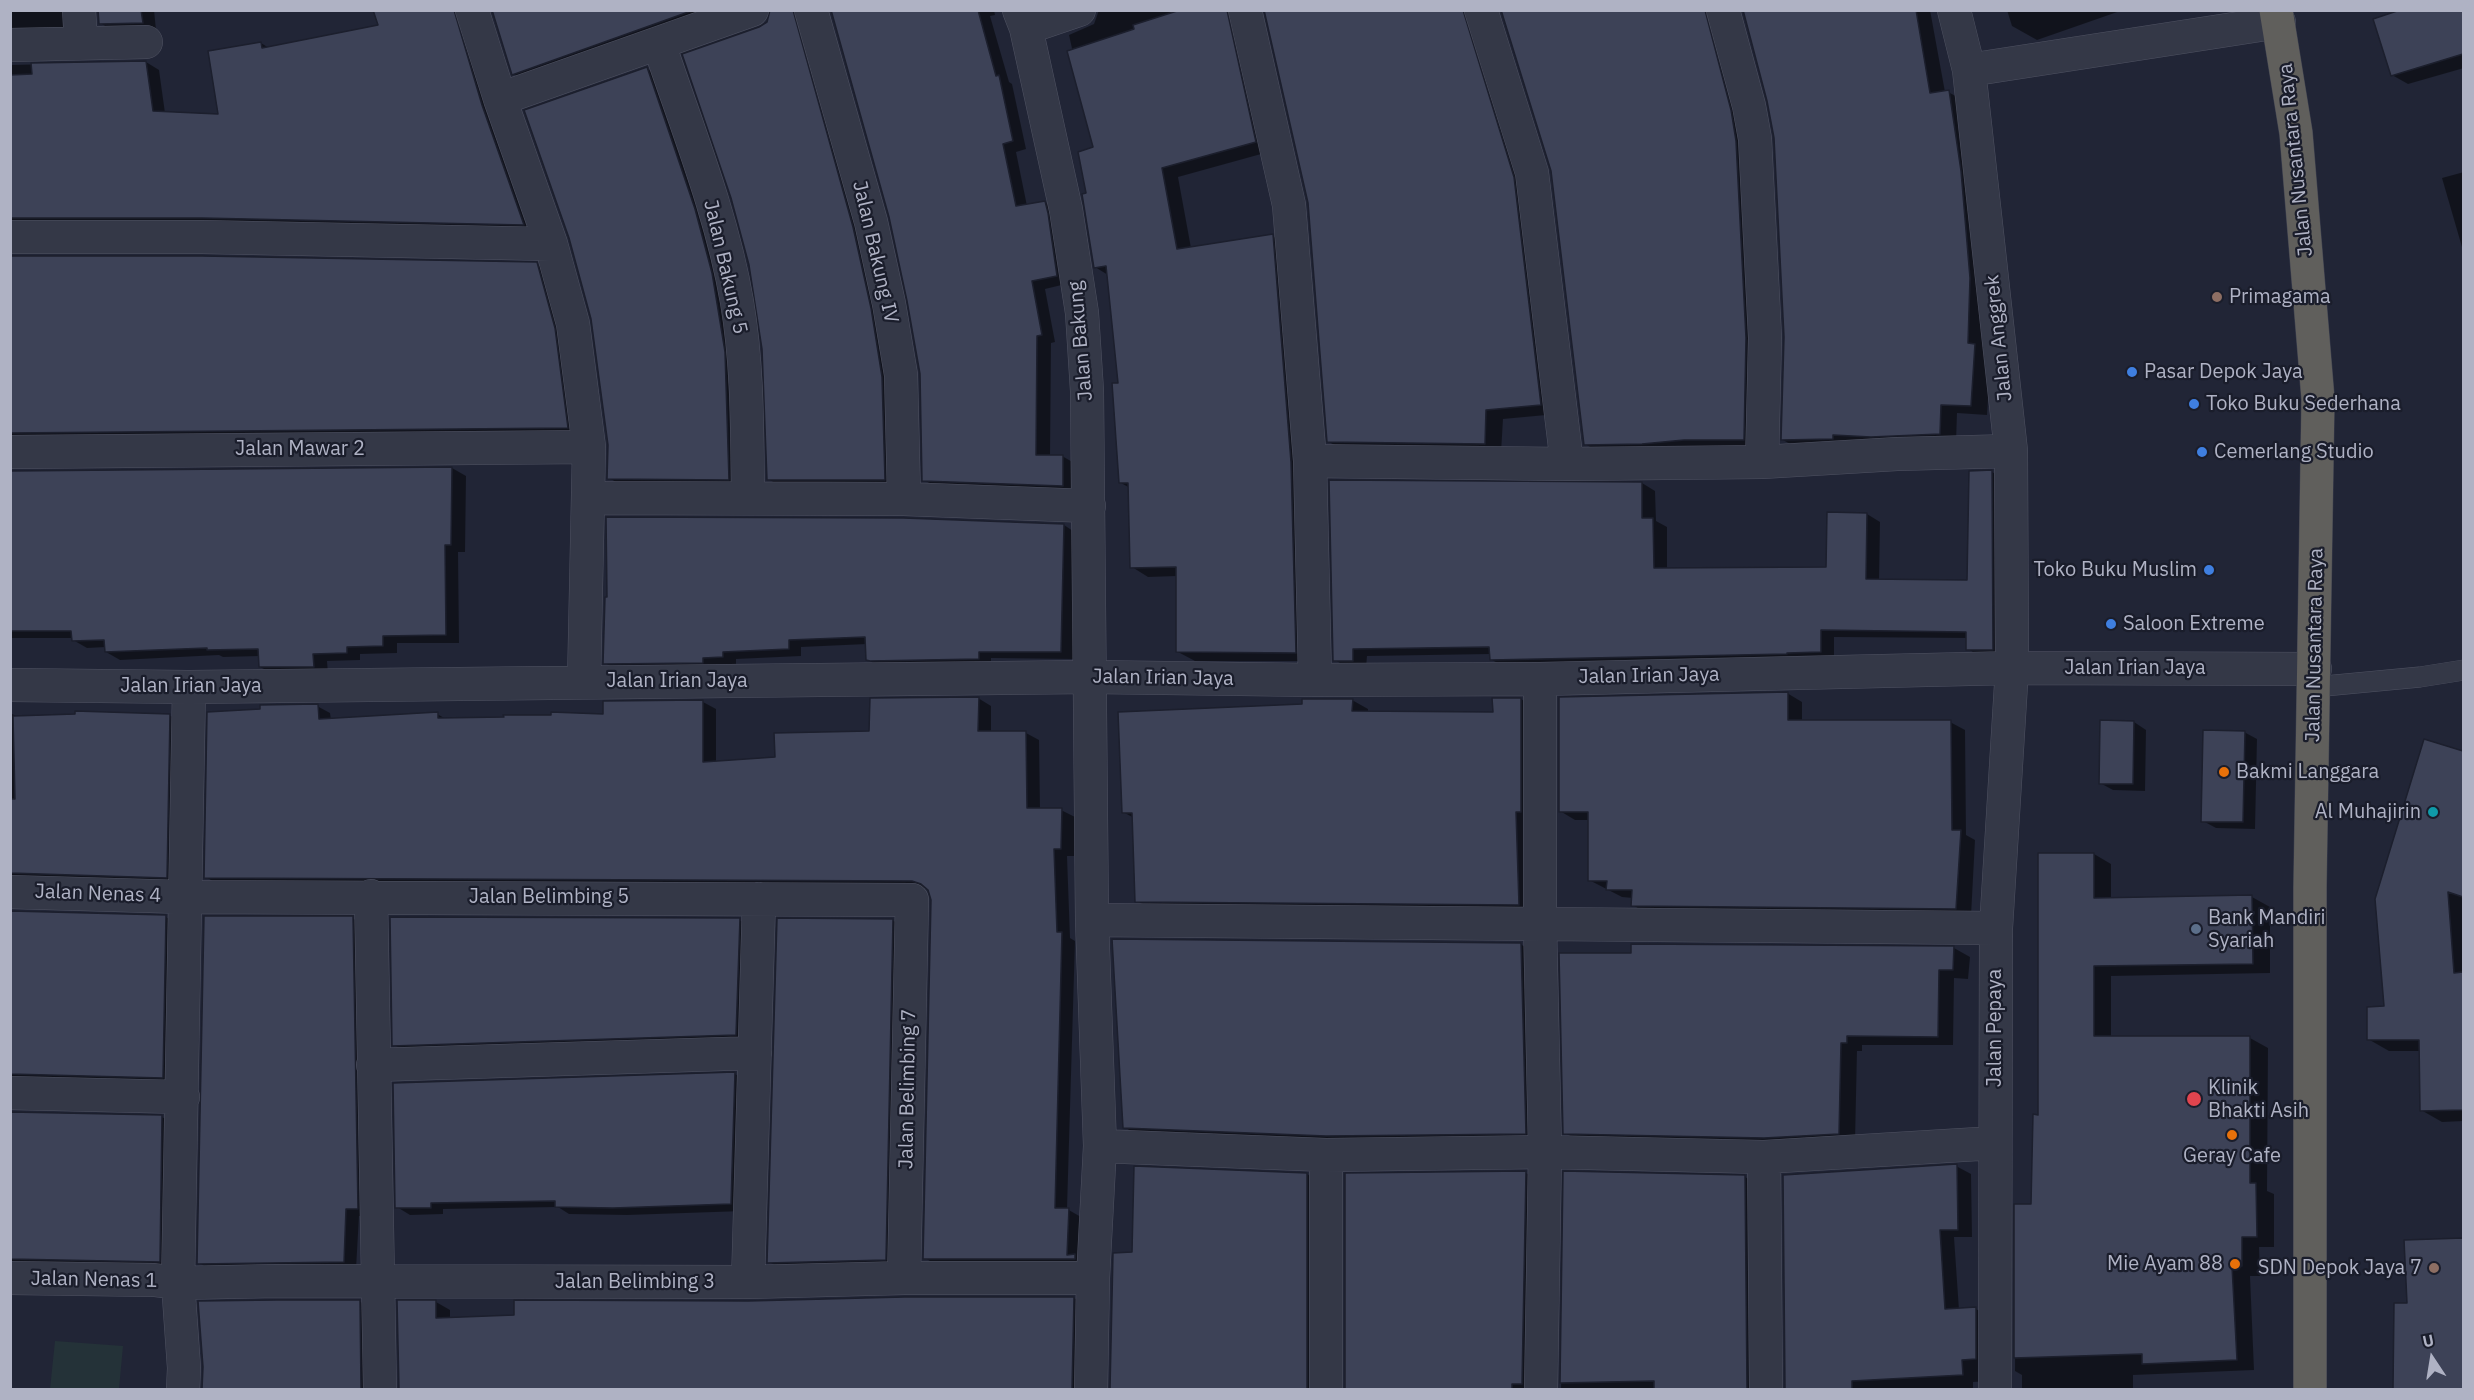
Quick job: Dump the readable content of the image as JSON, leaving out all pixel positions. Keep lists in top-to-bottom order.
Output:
{
  "streets": {
    "highway": ["Jalan Nusantara Raya"],
    "street": [
      "Jalan Bakung IV",
      "Jalan Bakung 5",
      "Jalan Anggrek",
      "Jalan Bakung",
      "Jalan Mawar 2",
      "Jalan Irian Jaya",
      "Jalan Nenas 4",
      "Jalan Belimbing 5",
      "Jalan Pepaya",
      "Jalan Belimbing 7",
      "Jalan Nenas 1",
      "Jalan Belimbing 3"
    ]
  },
  "crossings": [
    ["Jalan Nusantara Raya", "Jalan Irian Jaya"],
    ["Jalan Anggrek", "Jalan Irian Jaya"],
    ["Jalan Anggrek", "Jalan Pepaya"],
    ["Jalan Bakung", "Jalan Irian Jaya"],
    ["Jalan Bakung", "Jalan Belimbing 3"],
    ["Jalan Irian Jaya", "Jalan Pepaya"],
    ["Jalan Nenas 4", "Jalan Belimbing 5"],
    ["Jalan Belimbing 5", "Jalan Belimbing 7"],
    ["Jalan Belimbing 7", "Jalan Belimbing 3"],
    ["Jalan Nenas 1", "Jalan Belimbing 3"]
  ],
  "places": [
    "Primagama",
    "Pasar Depok Jaya",
    "Toko Buku Sederhana",
    "Cemerlang Studio",
    "Toko Buku Muslim",
    "Saloon Extreme",
    "Bakmi Langgara",
    "Al Muhajirin",
    "Bank Mandiri Syariah",
    "Klinik Bhakti Asih",
    "Geray Cafe",
    "Mie Ayam 88",
    "SDN Depok Jaya 7"
  ],
  "north": "top"
}
